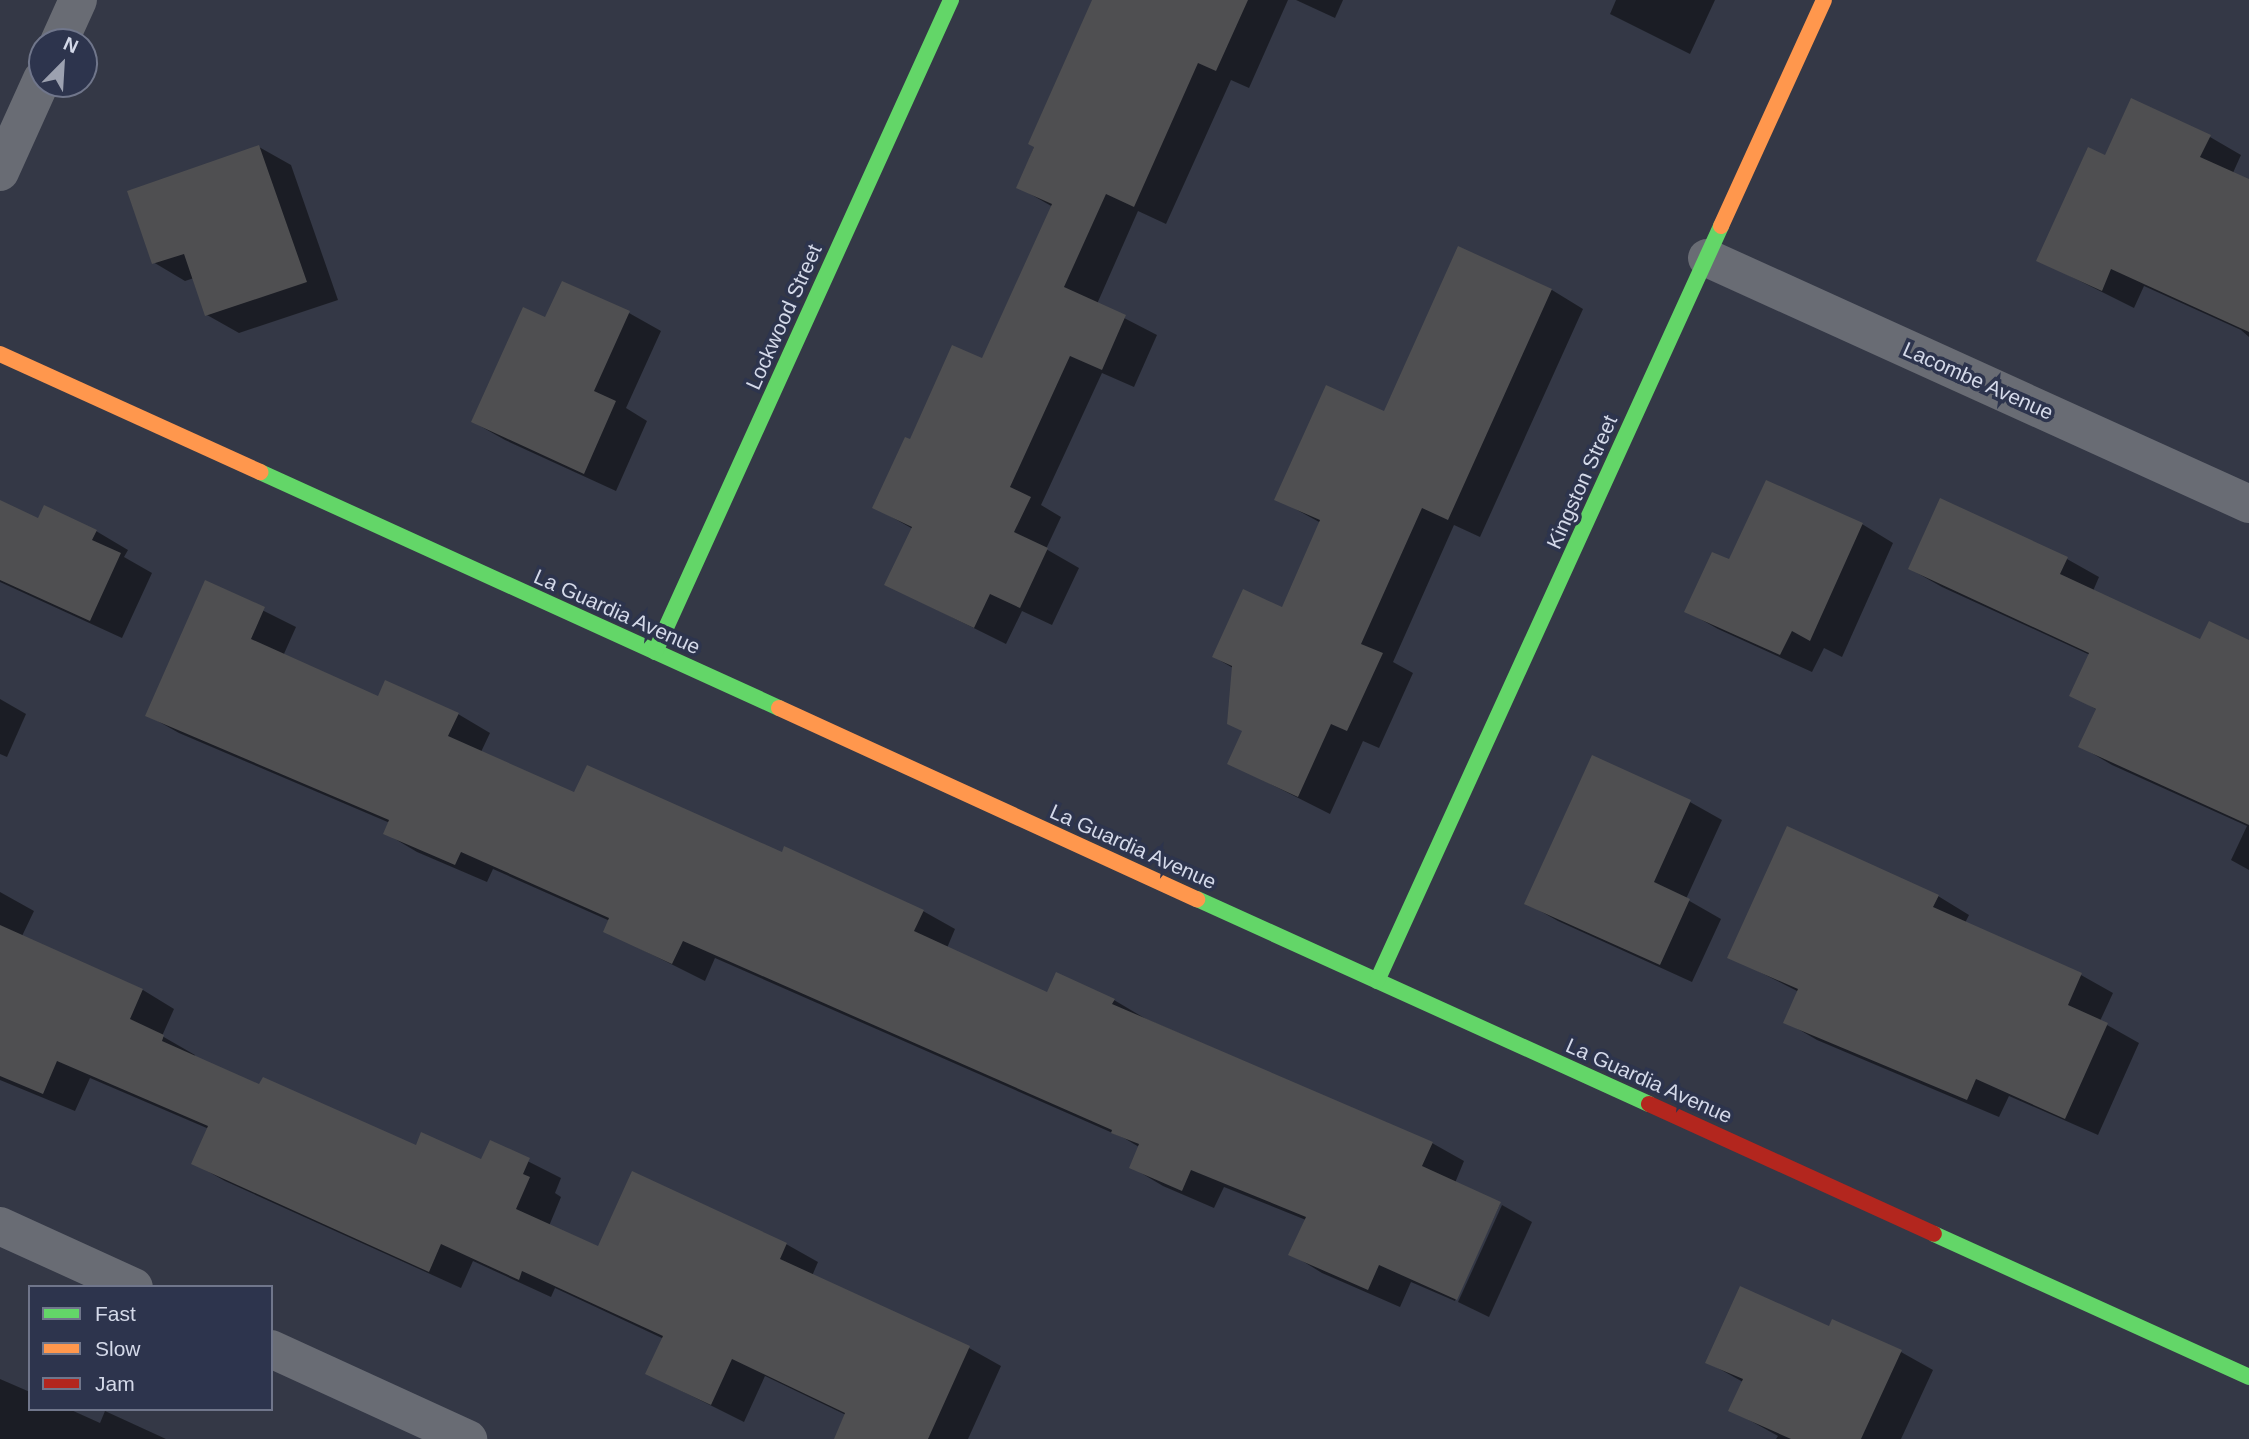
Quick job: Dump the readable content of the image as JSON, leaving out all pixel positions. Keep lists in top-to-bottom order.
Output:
{
  "streets": {
    "street": [
      "Lockwood Street",
      "Lacombe Avenue",
      "Kingston Street",
      "La Guardia Avenue"
    ]
  },
  "crossings": [
    ["Lockwood Street", "La Guardia Avenue"],
    ["Lacombe Avenue", "Kingston Street"],
    ["Kingston Street", "La Guardia Avenue"]
  ],
  "legend": ["Fast", "Slow", "Jam"],
  "north": "top right"
}
